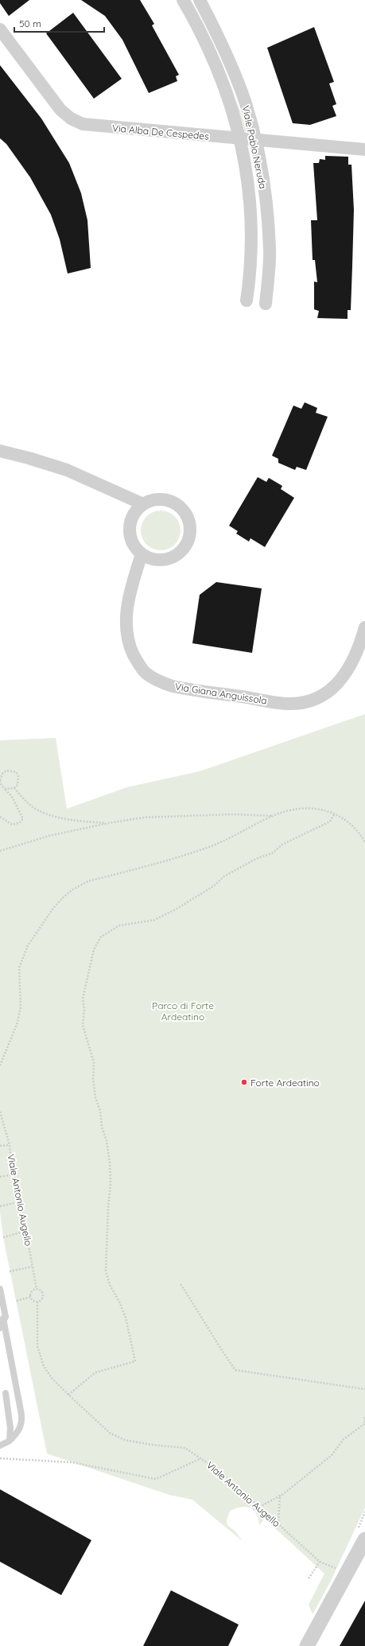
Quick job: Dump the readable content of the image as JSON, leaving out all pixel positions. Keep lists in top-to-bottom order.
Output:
{
  "streets": {
    "street": ["Via Alba De Cespedes", "Viale Pablo Neruda", "Via Giana Anguissola"],
    "path": ["Viale Antonio Augello"]
  },
  "crossings": [
    ["Via Alba De Cespedes", "Viale Pablo Neruda"]
  ],
  "parks": ["Parco di Forte Ardeatino"],
  "places": ["Forte Ardeatino"],
  "scale_bar": "50 m"
}
